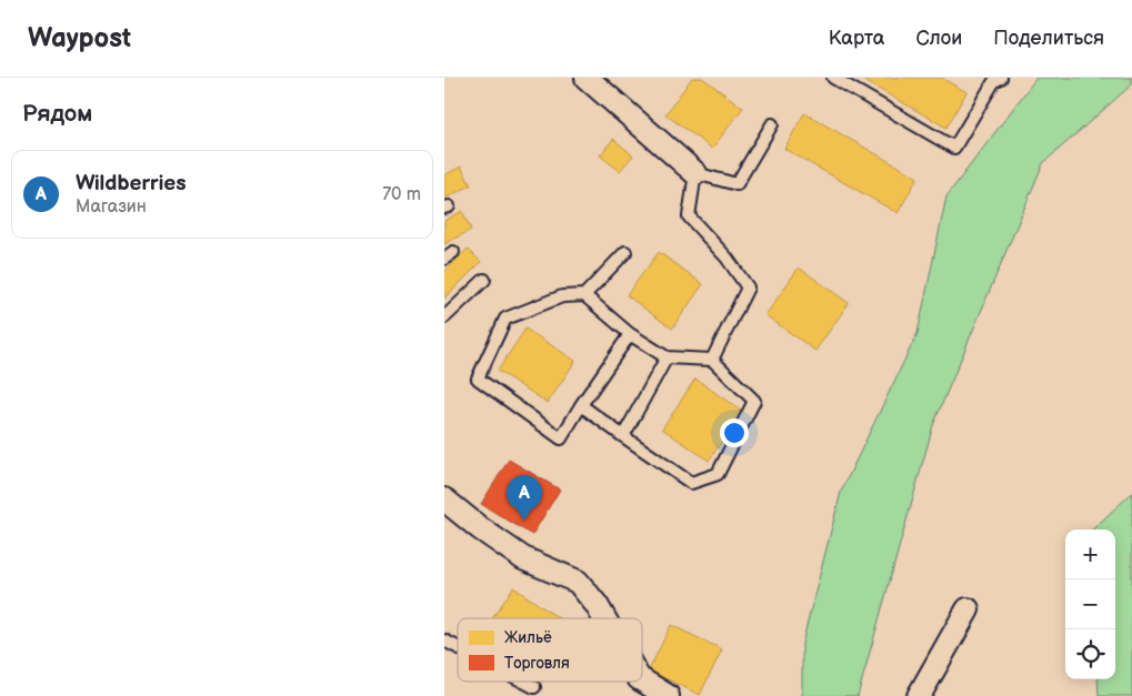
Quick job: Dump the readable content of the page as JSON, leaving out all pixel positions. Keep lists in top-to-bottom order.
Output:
{
  "legend": ["Жильё", "Торговля"],
  "page": {
    "header": "Waypost",
    "nav": ["Карта", "Слои", "Поделиться"],
    "heading": "Рядом",
    "list": [
      {
        "mark": "A",
        "name": "Wildberries",
        "note": "Магазин",
        "value": "70 m"
      }
    ],
    "pins": "A",
    "map_buttons": ["+", "−"]
  }
}
